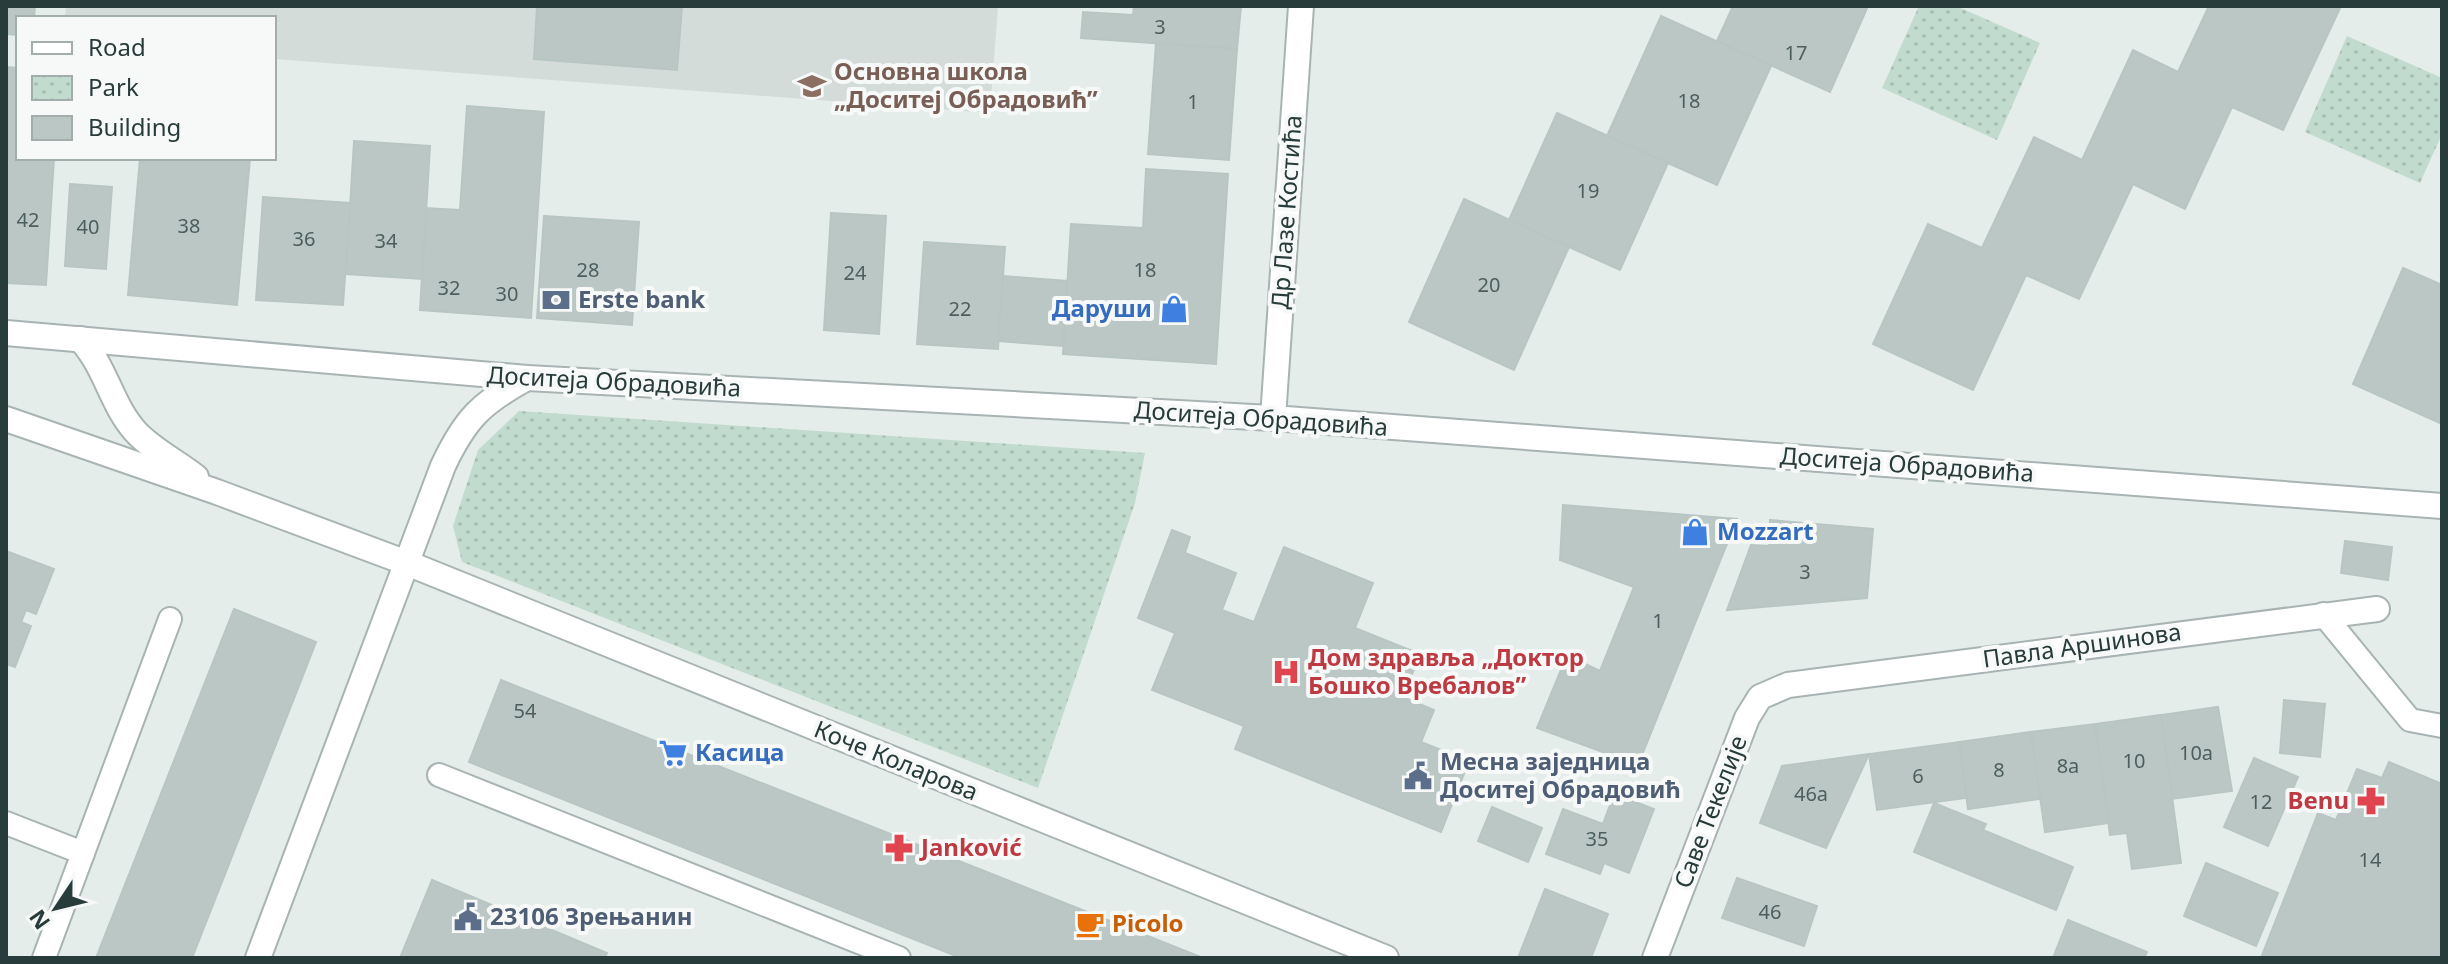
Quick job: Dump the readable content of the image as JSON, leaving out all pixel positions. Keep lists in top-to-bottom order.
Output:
{
  "streets": {
    "street": [
      "Др Лазе Костића",
      "Доситеја Обрадовића",
      "Павла Аршинова",
      "Коче Коларова",
      "Саве Текелије"
    ]
  },
  "crossings": [
    ["Др Лазе Костића", "Доситеја Обрадовића"],
    ["Павла Аршинова", "Саве Текелије"]
  ],
  "places": {
    "school or university": ["Основна школа „Доситеј Обрадовић”"],
    "bank": ["Erste bank"],
    "shop": ["Даруши", "Mozzart"],
    "hospital": ["Дом здравља „Доктор Бошко Вребалов”"],
    "supermarket": ["Касица"],
    "public building": ["Месна заједница Доситеј Обрадовић", "23106 Зрењанин"],
    "pharmacy": ["Benu", "Janković"],
    "cafe": ["Picolo"]
  },
  "house_numbers": [
    "3",
    "17",
    "18",
    "1",
    "19",
    "42",
    "38",
    "40",
    "36",
    "34",
    "28",
    "18",
    "24",
    "20",
    "32",
    "30",
    "22",
    "3",
    "1",
    "54",
    "10a",
    "10",
    "8a",
    "8",
    "6",
    "46a",
    "12",
    "35",
    "14",
    "46"
  ],
  "legend": ["Road", "Park", "Building"],
  "north": "bottom left"
}
